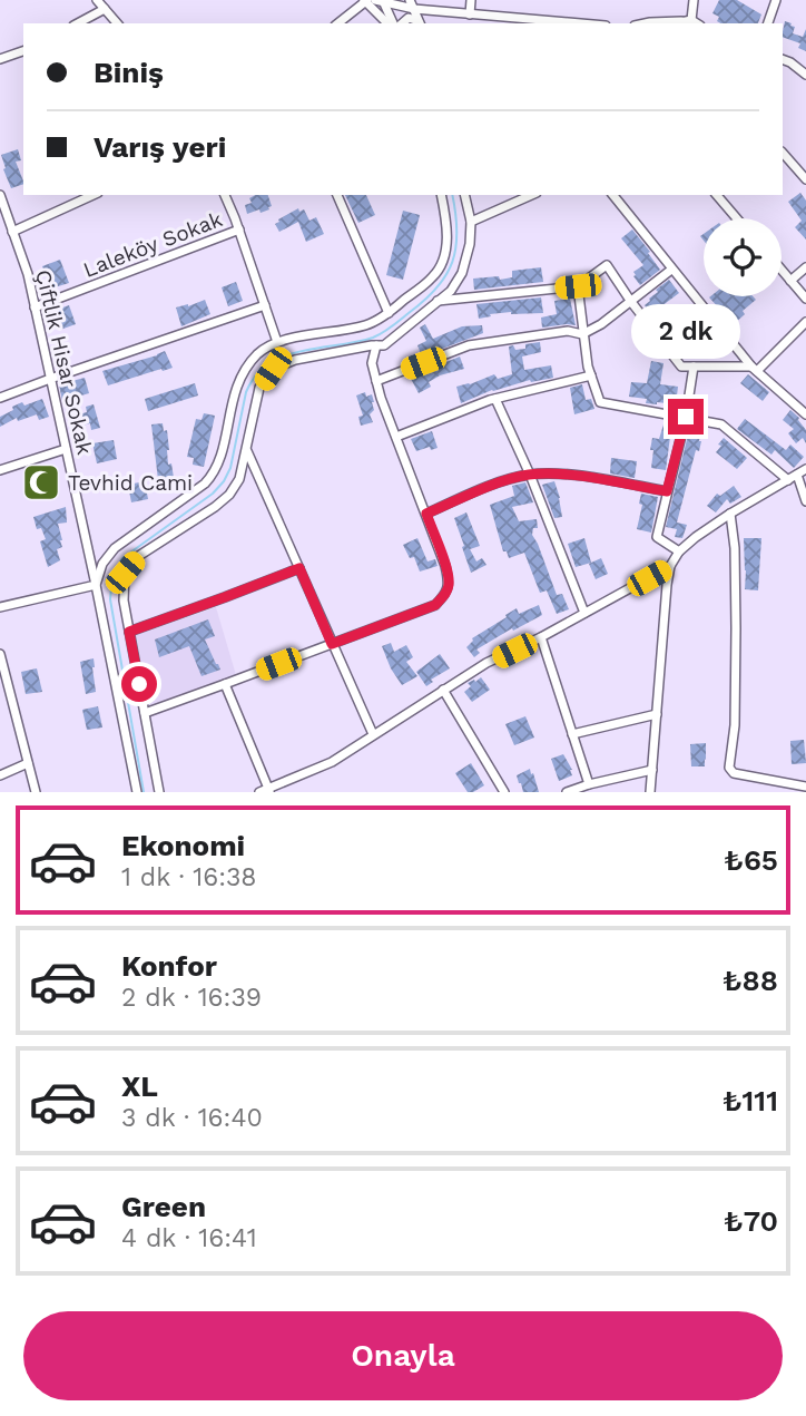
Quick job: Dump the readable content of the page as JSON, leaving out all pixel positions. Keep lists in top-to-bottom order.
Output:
{
  "streets": {
    "street": ["Laleköy Sokak", "Çiftlik Hisar Sokak"]
  },
  "crossings": [
    ["Laleköy Sokak", "Çiftlik Hisar Sokak"]
  ],
  "places": {
    "mosque": ["Tevhid Cami"]
  },
  "page": {
    "banner": ["Biniş", "Varış yeri"],
    "bubble": "2 dk",
    "list": [
      {
        "name": "Ekonomi",
        "note": "1 dk · 16:38",
        "value": "₺65"
      },
      {
        "name": "Konfor",
        "note": "2 dk · 16:39",
        "value": "₺88"
      },
      {
        "name": "XL",
        "note": "3 dk · 16:40",
        "value": "₺111"
      },
      {
        "name": "Green",
        "note": "4 dk · 16:41",
        "value": "₺70"
      }
    ],
    "buttons": "Onayla"
  }
}
